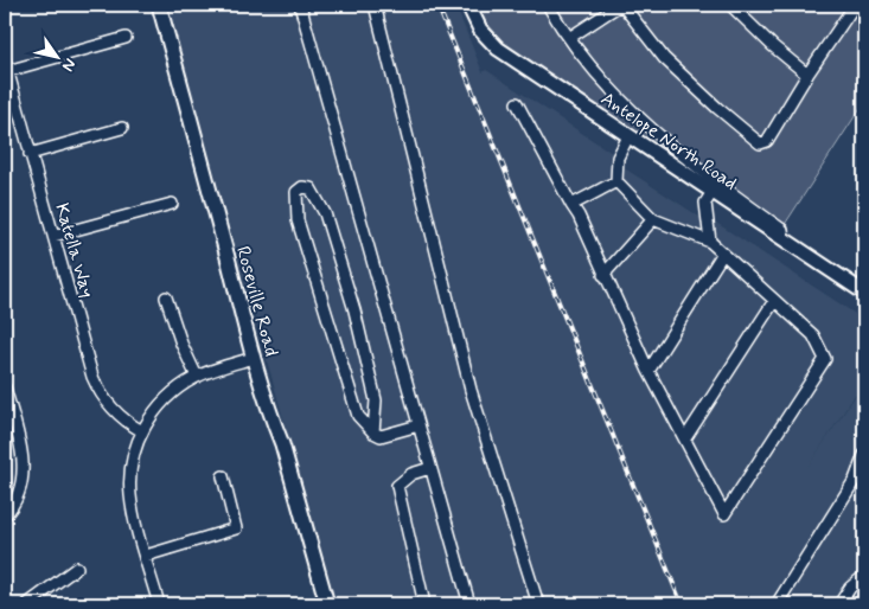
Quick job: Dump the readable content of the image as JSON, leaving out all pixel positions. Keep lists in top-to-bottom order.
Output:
{
  "streets": {
    "main road": ["Antelope North Road", "Roseville Road"],
    "street": ["Katella Way"]
  },
  "north": "bottom right"
}
